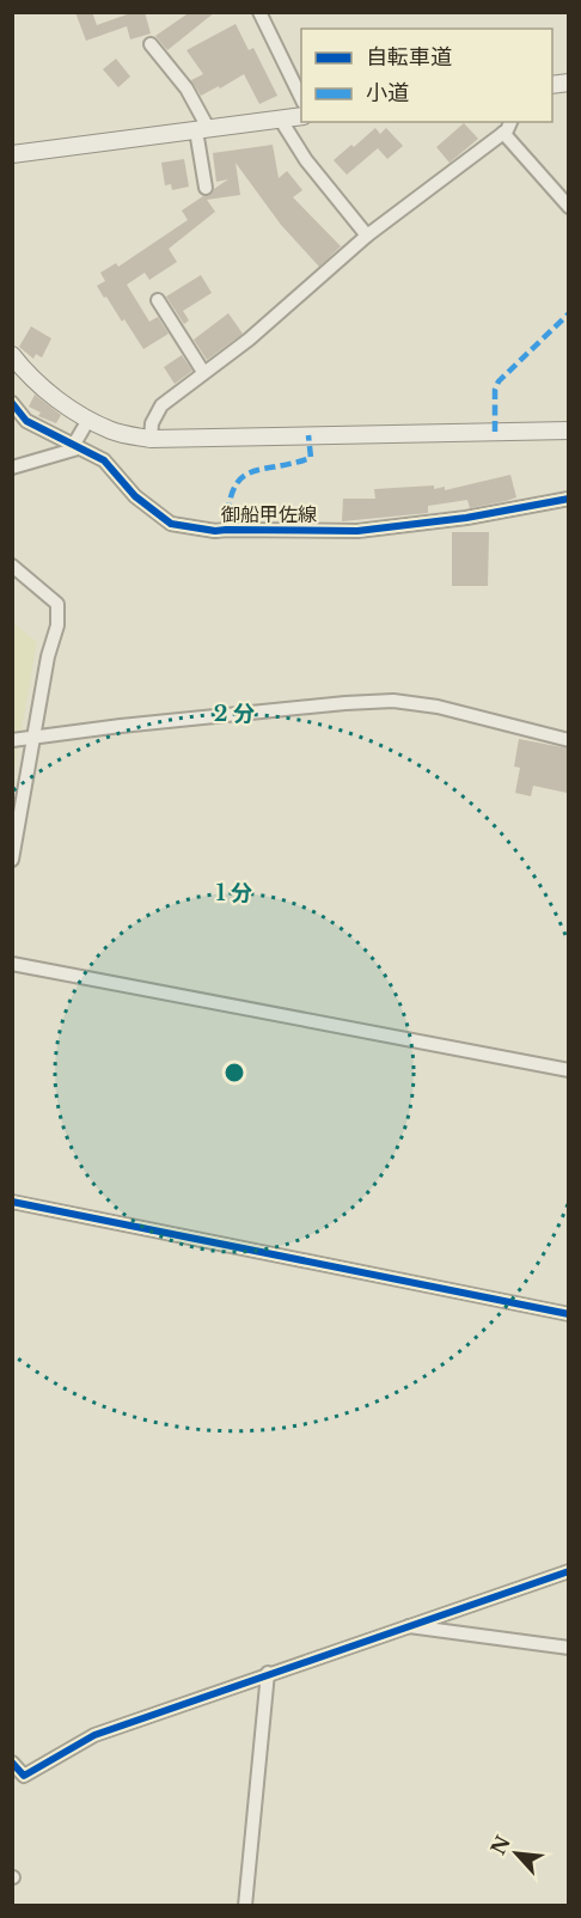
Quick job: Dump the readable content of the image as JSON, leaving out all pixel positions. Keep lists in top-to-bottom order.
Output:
{
  "streets": {
    "street": ["御船甲佐線"]
  },
  "legend": ["自転車道", "小道"],
  "north": "top left",
  "rings": ["2 分", "1 分"]
}
